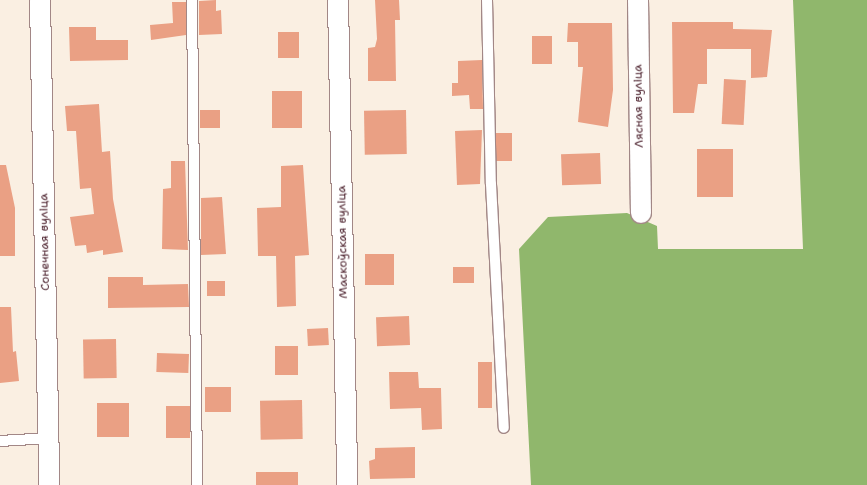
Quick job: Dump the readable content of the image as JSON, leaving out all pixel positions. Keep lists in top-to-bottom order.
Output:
{
  "streets": {
    "street": ["Лясная вуліца", "Сонечная вуліца", "Маскоўская вуліца"]
  }
}
